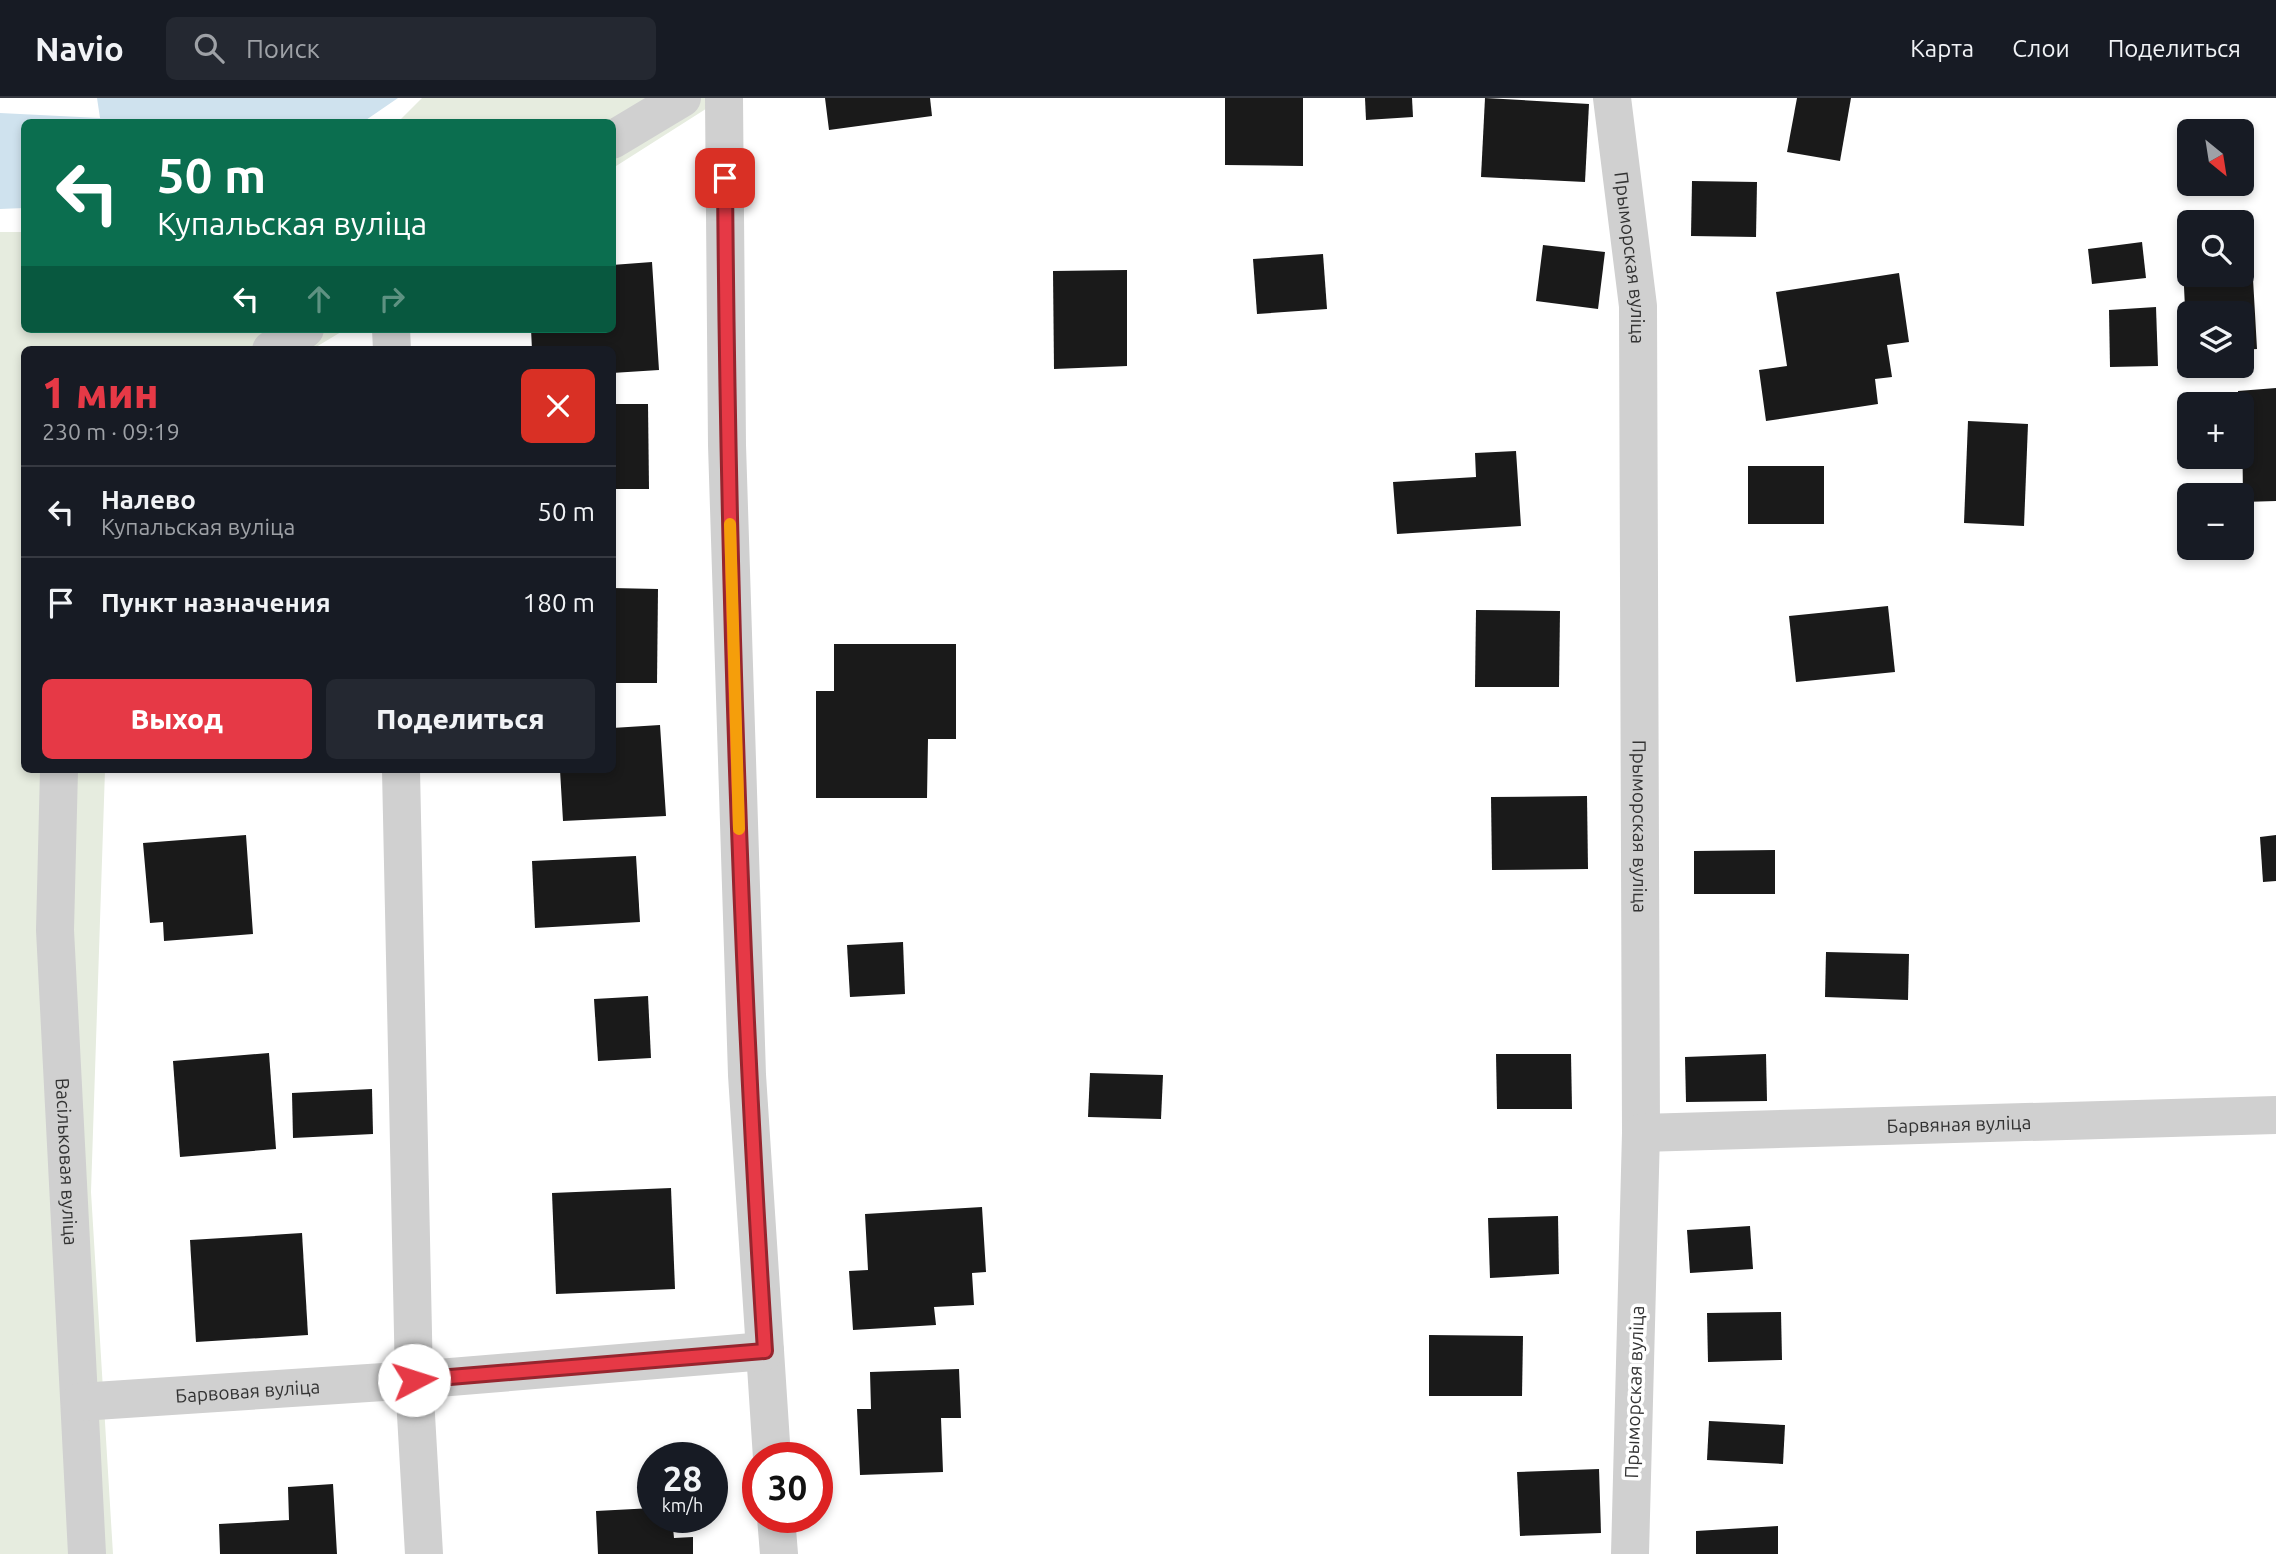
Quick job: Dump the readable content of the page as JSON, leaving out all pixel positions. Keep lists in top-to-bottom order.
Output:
{
  "streets": {
    "street": [
      "Прыморская вуліца",
      "Барвяная вуліца",
      "Васільковая вуліца",
      "Барвовая вуліца"
    ]
  },
  "crossings": [
    ["Прыморская вуліца", "Барвяная вуліца"],
    ["Васільковая вуліца", "Барвовая вуліца"]
  ],
  "north": "bottom right",
  "page": {
    "header": "Navio",
    "search": "Поиск",
    "nav": ["Карта", "Слои", "Поделиться"],
    "map_buttons": ["+", "−"],
    "turn": ["50 m", "Купальская вуліца"],
    "heading": ["1 мин", "230 m · 09:19"],
    "list": [
      {
        "name": "Налево",
        "note": "Купальская вуліца",
        "value": "50 m"
      },
      {
        "name": "Пункт назначения",
        "value": "180 m"
      }
    ],
    "buttons": ["Выход", "Поделиться"],
    "speed": "28 km/h",
    "limit": "30"
  }
}
